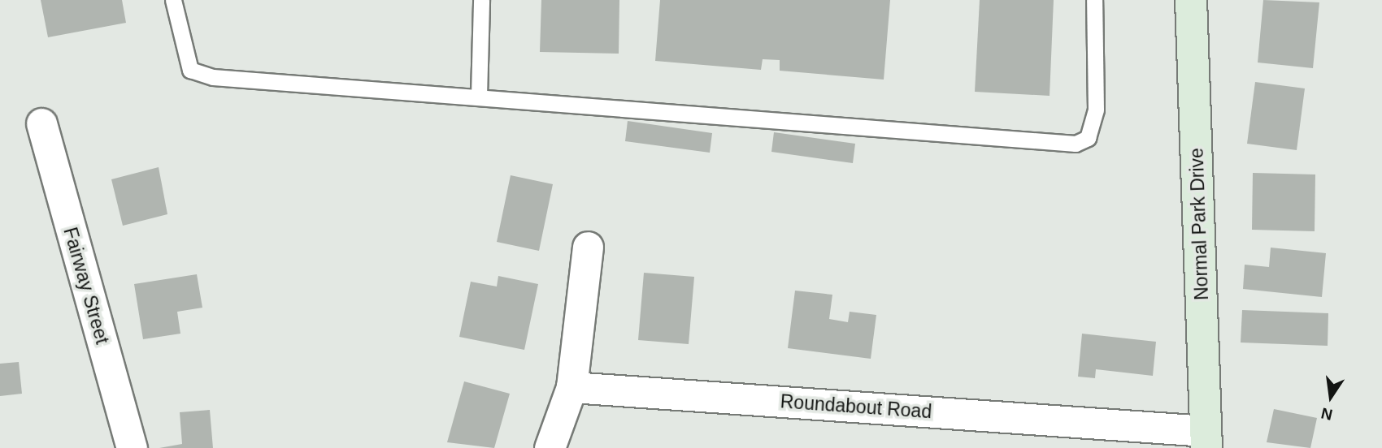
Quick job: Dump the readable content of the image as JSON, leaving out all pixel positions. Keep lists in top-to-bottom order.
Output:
{
  "streets": {
    "street": ["Normal Park Drive", "Fairway Street", "Roundabout Road"]
  },
  "crossings": [
    ["Normal Park Drive", "Roundabout Road"]
  ],
  "north": "bottom"
}
